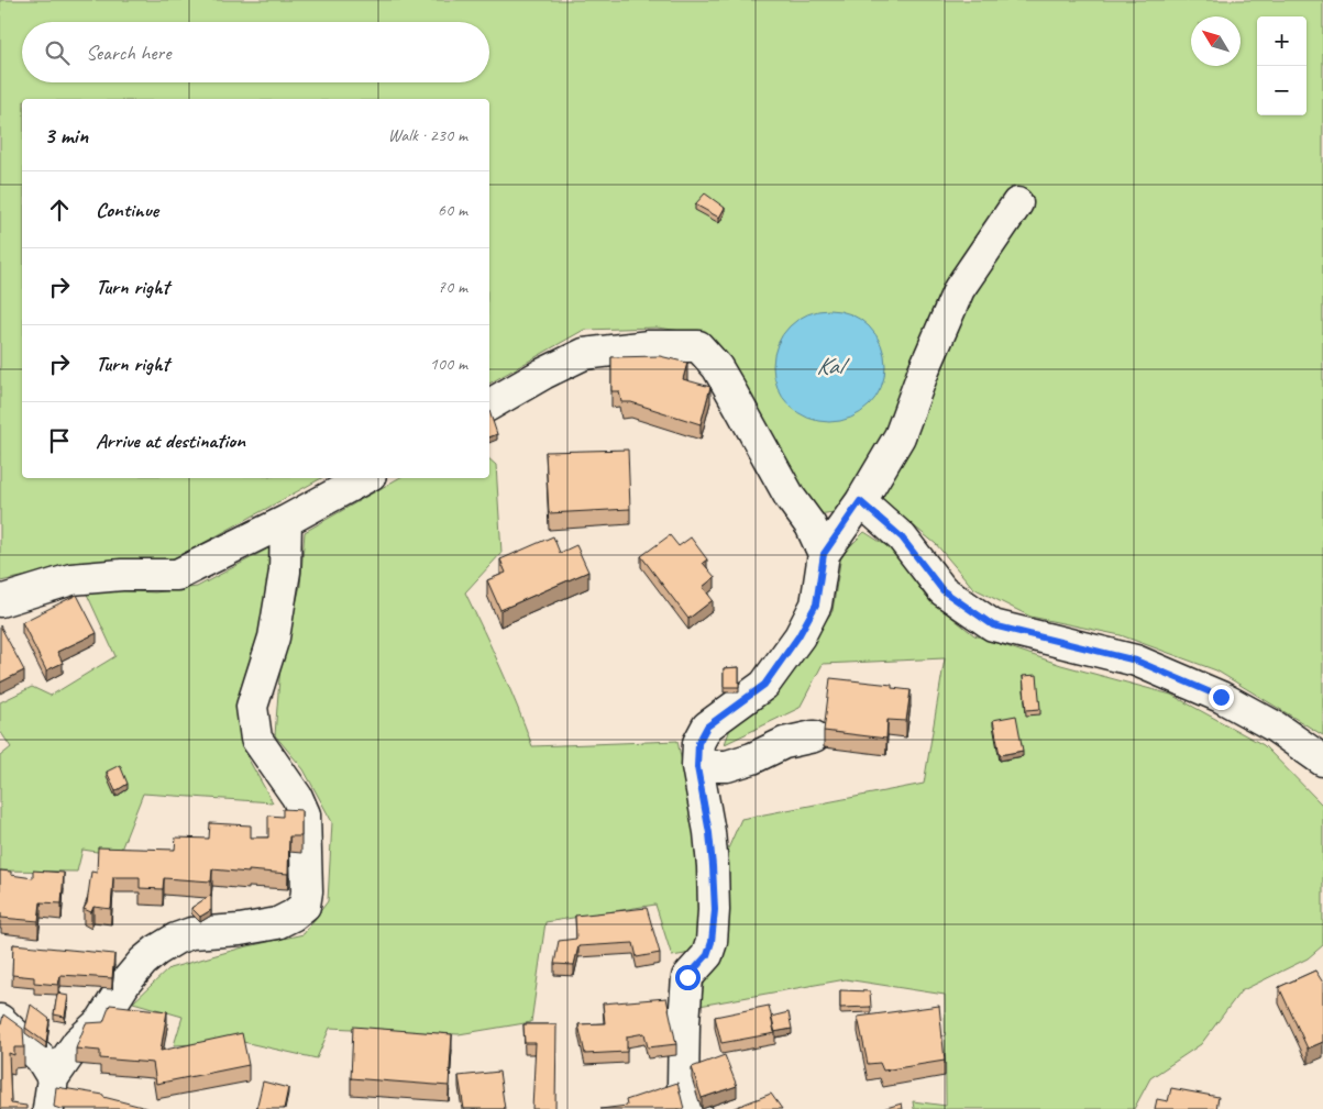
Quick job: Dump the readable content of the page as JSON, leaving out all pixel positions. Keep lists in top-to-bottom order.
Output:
{
  "water": ["Kal"],
  "north": "top left",
  "page": {
    "map_buttons": ["+", "−"],
    "search": "Search here",
    "heading": ["3 min", "Walk · 230 m"],
    "list": [
      ["Continue", "60 m"],
      ["Turn right", "70 m"],
      ["Turn right", "100 m"],
      "Arrive at destination"
    ]
  }
}
